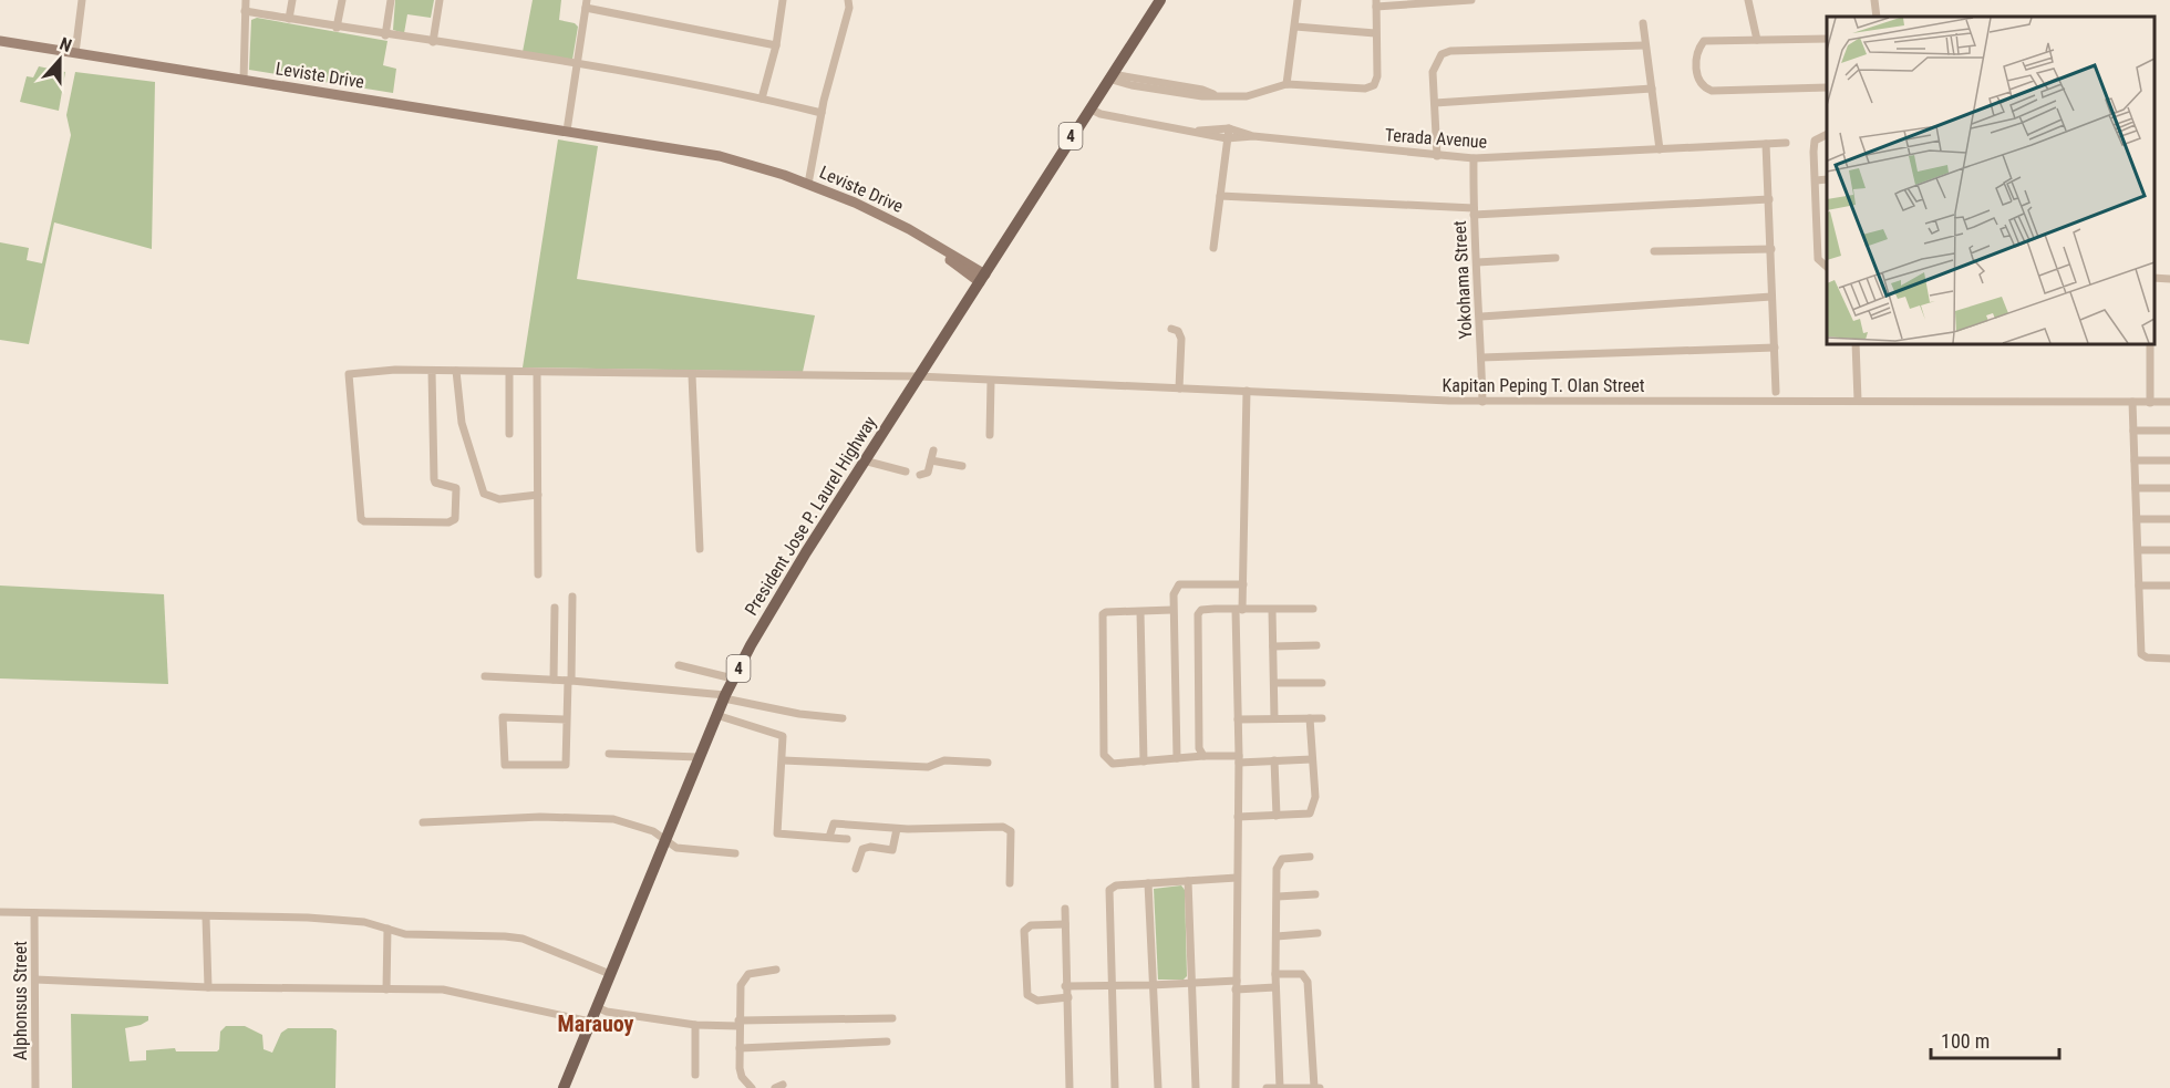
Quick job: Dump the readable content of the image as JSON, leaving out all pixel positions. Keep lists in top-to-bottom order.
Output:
{
  "streets": {
    "main road": ["Leviste Drive", "4", "President Jose P. Laurel Highway"],
    "street": [
      "Terada Avenue",
      "Yokohama Street",
      "Kapitan Peping T. Olan Street",
      "Alphonsus Street"
    ]
  },
  "crossings": [
    ["Leviste Drive", "President Jose P. Laurel Highway"],
    ["Terada Avenue", "Yokohama Street"],
    ["Terada Avenue", "President Jose P. Laurel Highway"],
    ["Yokohama Street", "Kapitan Peping T. Olan Street"],
    ["Kapitan Peping T. Olan Street", "President Jose P. Laurel Highway"]
  ],
  "districts": ["Marauoy"],
  "scale_bar": "100 m",
  "north": "top"
}
